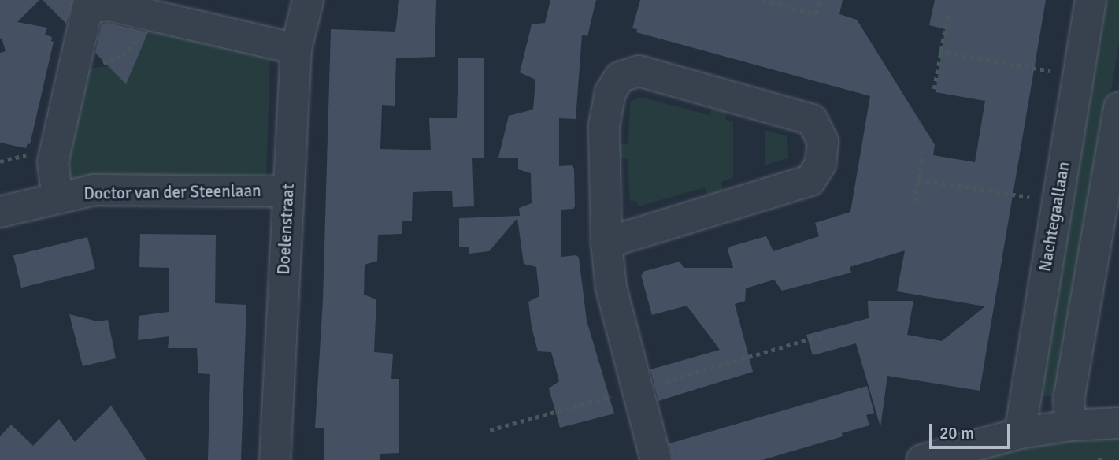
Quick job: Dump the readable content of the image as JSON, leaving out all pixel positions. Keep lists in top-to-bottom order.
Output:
{
  "streets": {
    "street": ["Doctor van der Steenlaan", "Nachtegaallaan", "Doelenstraat"]
  },
  "crossings": [
    ["Doctor van der Steenlaan", "Doelenstraat"]
  ],
  "scale_bar": "20 m"
}
